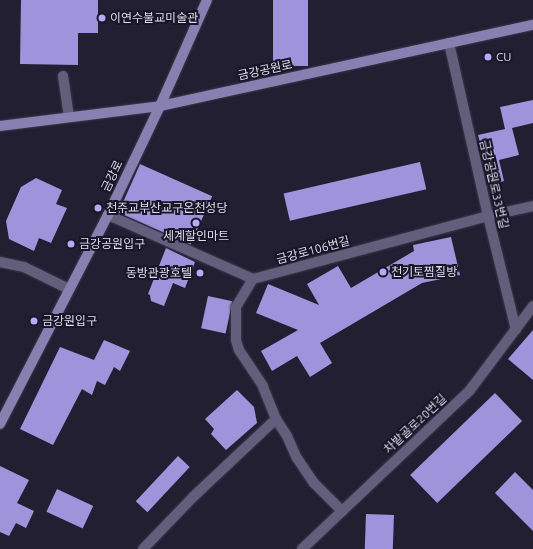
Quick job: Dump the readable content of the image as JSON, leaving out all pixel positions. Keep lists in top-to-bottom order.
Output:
{
  "streets": {
    "street": [
      "금강공원로",
      "금강로",
      "금강공원로33번길",
      "금강로106번길",
      "차밭골로20번길"
    ]
  },
  "crossings": [
    ["금강공원로", "금강로"],
    ["금강공원로", "금강공원로33번길"],
    ["금강공원로33번길", "금강로106번길"],
    ["금강공원로33번길", "차밭골로20번길"]
  ],
  "places": [
    "이연수불교미술관",
    "CU",
    "천주교부산교구온천성당",
    "세계할인마트",
    "금강공원입구",
    "천기토찜질방",
    "동방관광호텔",
    "금강원입구"
  ]
}
